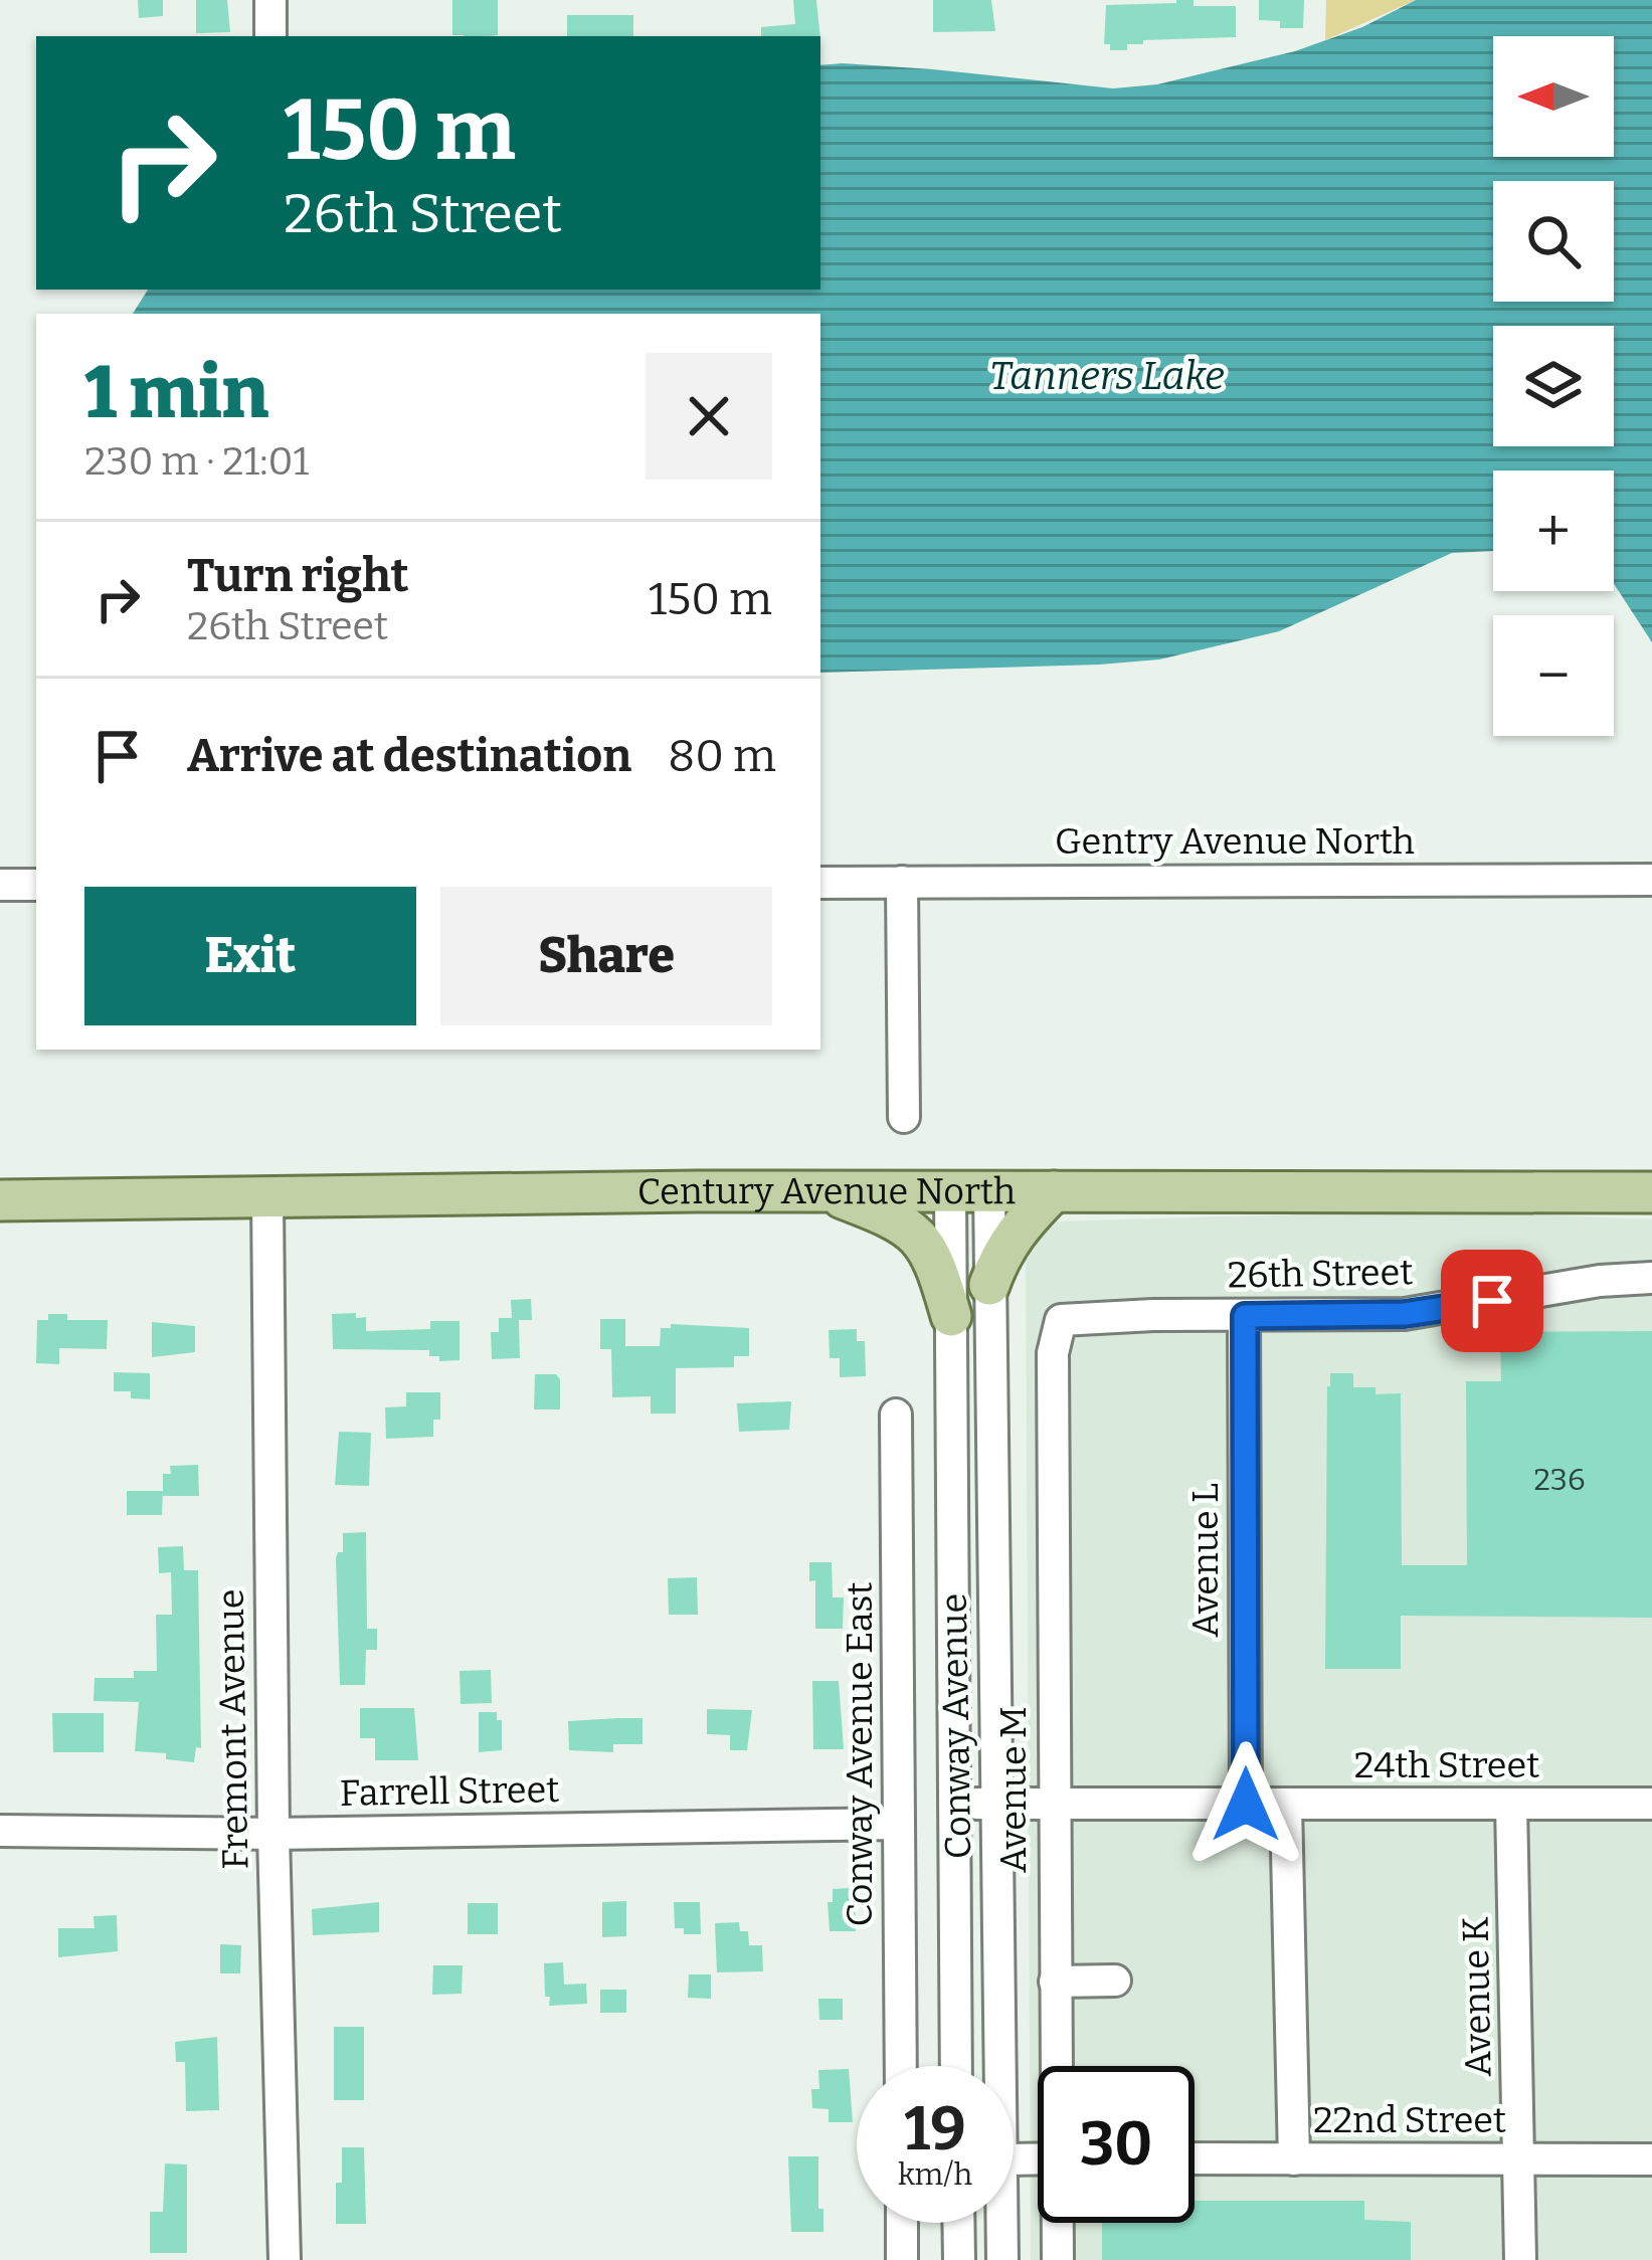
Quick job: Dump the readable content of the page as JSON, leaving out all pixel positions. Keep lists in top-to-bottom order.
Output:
{
  "streets": {
    "main road": ["Century Avenue North"],
    "street": [
      "Gentry Avenue North",
      "26th Street",
      "Avenue L",
      "Conway Avenue",
      "Fremont Avenue",
      "Conway Avenue East",
      "24th Street",
      "Avenue M",
      "Farrell Street",
      "Avenue K",
      "22nd Street"
    ]
  },
  "crossings": [
    ["Century Avenue North", "Conway Avenue"],
    ["Century Avenue North", "Fremont Avenue"],
    ["26th Street", "Avenue L"],
    ["26th Street", "Avenue M"],
    ["Avenue L", "24th Street"],
    ["Conway Avenue", "24th Street"],
    ["Fremont Avenue", "Farrell Street"],
    ["Conway Avenue East", "Farrell Street"],
    ["24th Street", "Avenue M"],
    ["24th Street", "Avenue K"],
    ["Avenue K", "22nd Street"]
  ],
  "water": ["Tanners Lake"],
  "house_numbers": ["236"],
  "north": "left",
  "page": {
    "map_buttons": ["+", "−"],
    "turn": ["150 m", "26th Street"],
    "heading": ["1 min", "230 m · 21:01"],
    "list": [
      {
        "name": "Turn right",
        "note": "26th Street",
        "value": "150 m"
      },
      {
        "name": "Arrive at destination",
        "value": "80 m"
      }
    ],
    "buttons": ["Exit", "Share"],
    "speed": "19 km/h",
    "limit": "30"
  }
}
